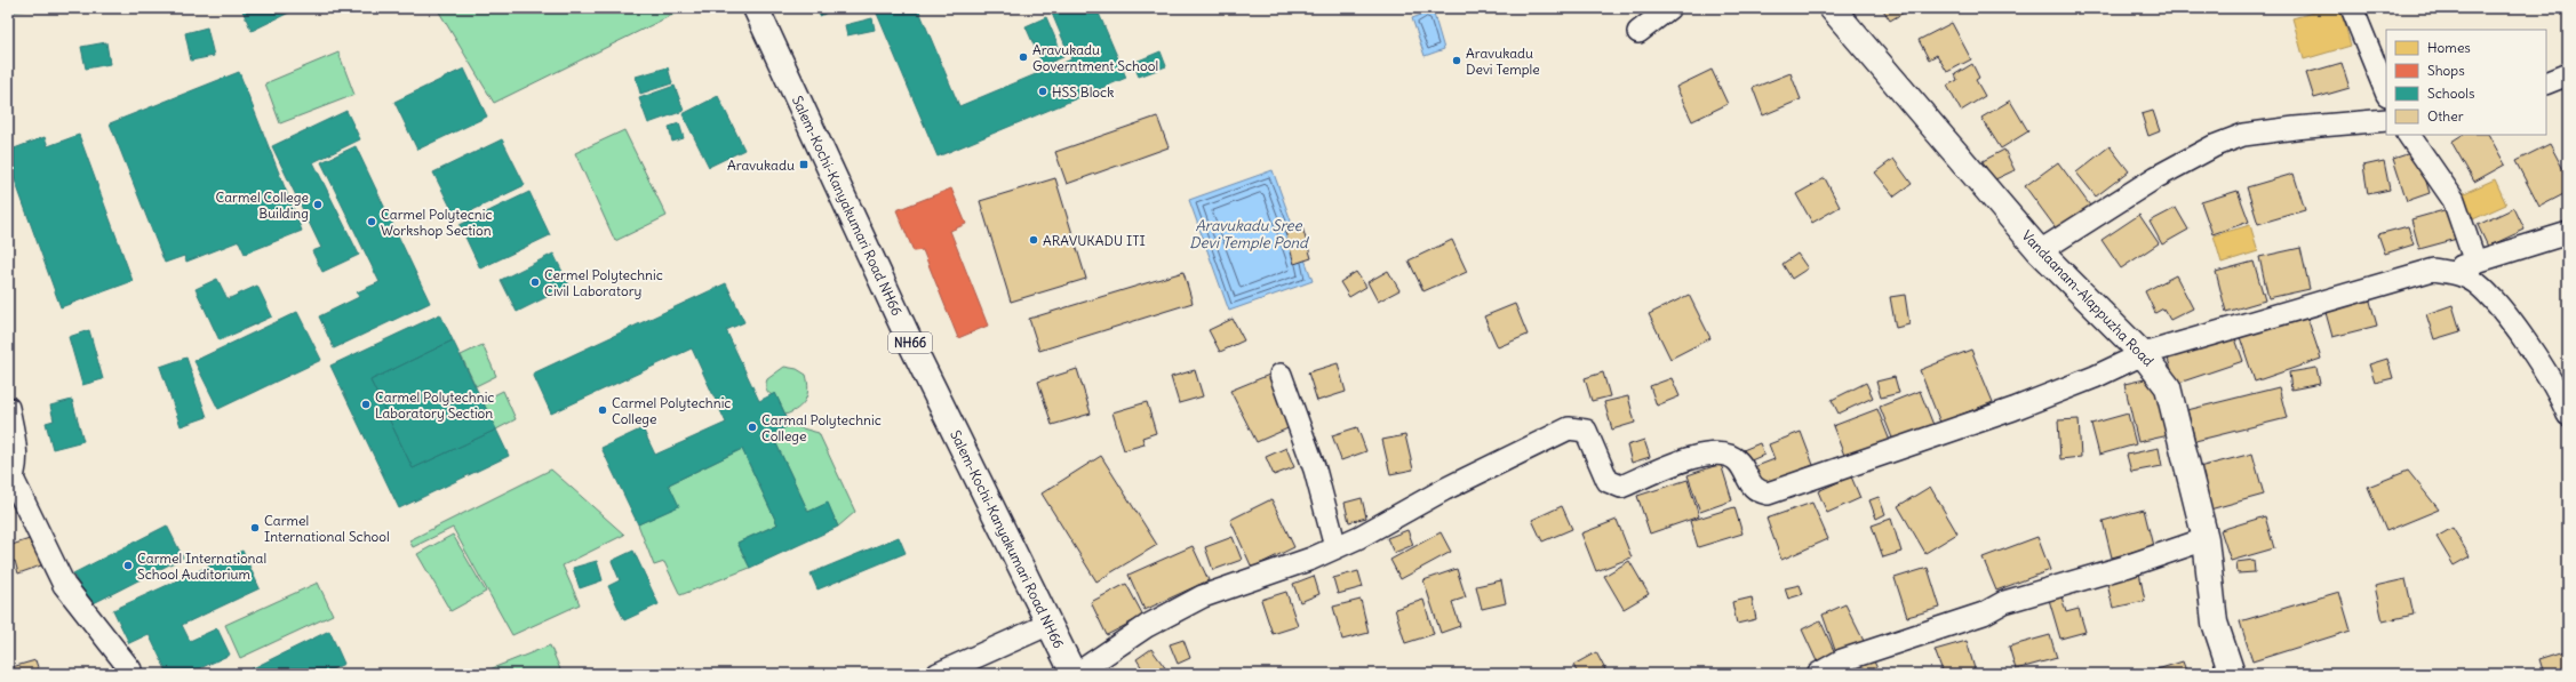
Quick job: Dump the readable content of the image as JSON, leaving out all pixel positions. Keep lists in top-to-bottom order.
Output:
{
  "streets": {
    "main road": ["Salem-Kochi-Kanyakumari Road NH66", "Vandaanam-Alappuzha Road", "NH66"]
  },
  "water": ["Aravukadu Sree Devi Temple Pond"],
  "places": {
    "other": [
      "Aravukadu Governtment School",
      "Aravukadu Devi Temple",
      "HSS Block",
      "Carmel College Building",
      "Carmel Polytecnic Workshop Section",
      "ARAVUKADU ITI",
      "Cermel Polytechnic Civil Laboratory",
      "Carmel Polytechnic Laboratory Section",
      "Carmel Polytechnic College",
      "Carmal Polytechnic College",
      "Carmel International School",
      "Carmel International School Auditorium"
    ],
    "transit": ["Aravukadu"]
  },
  "legend": [
    "Homes",
    "Shops",
    "Schools",
    "Other"
  ]
}
